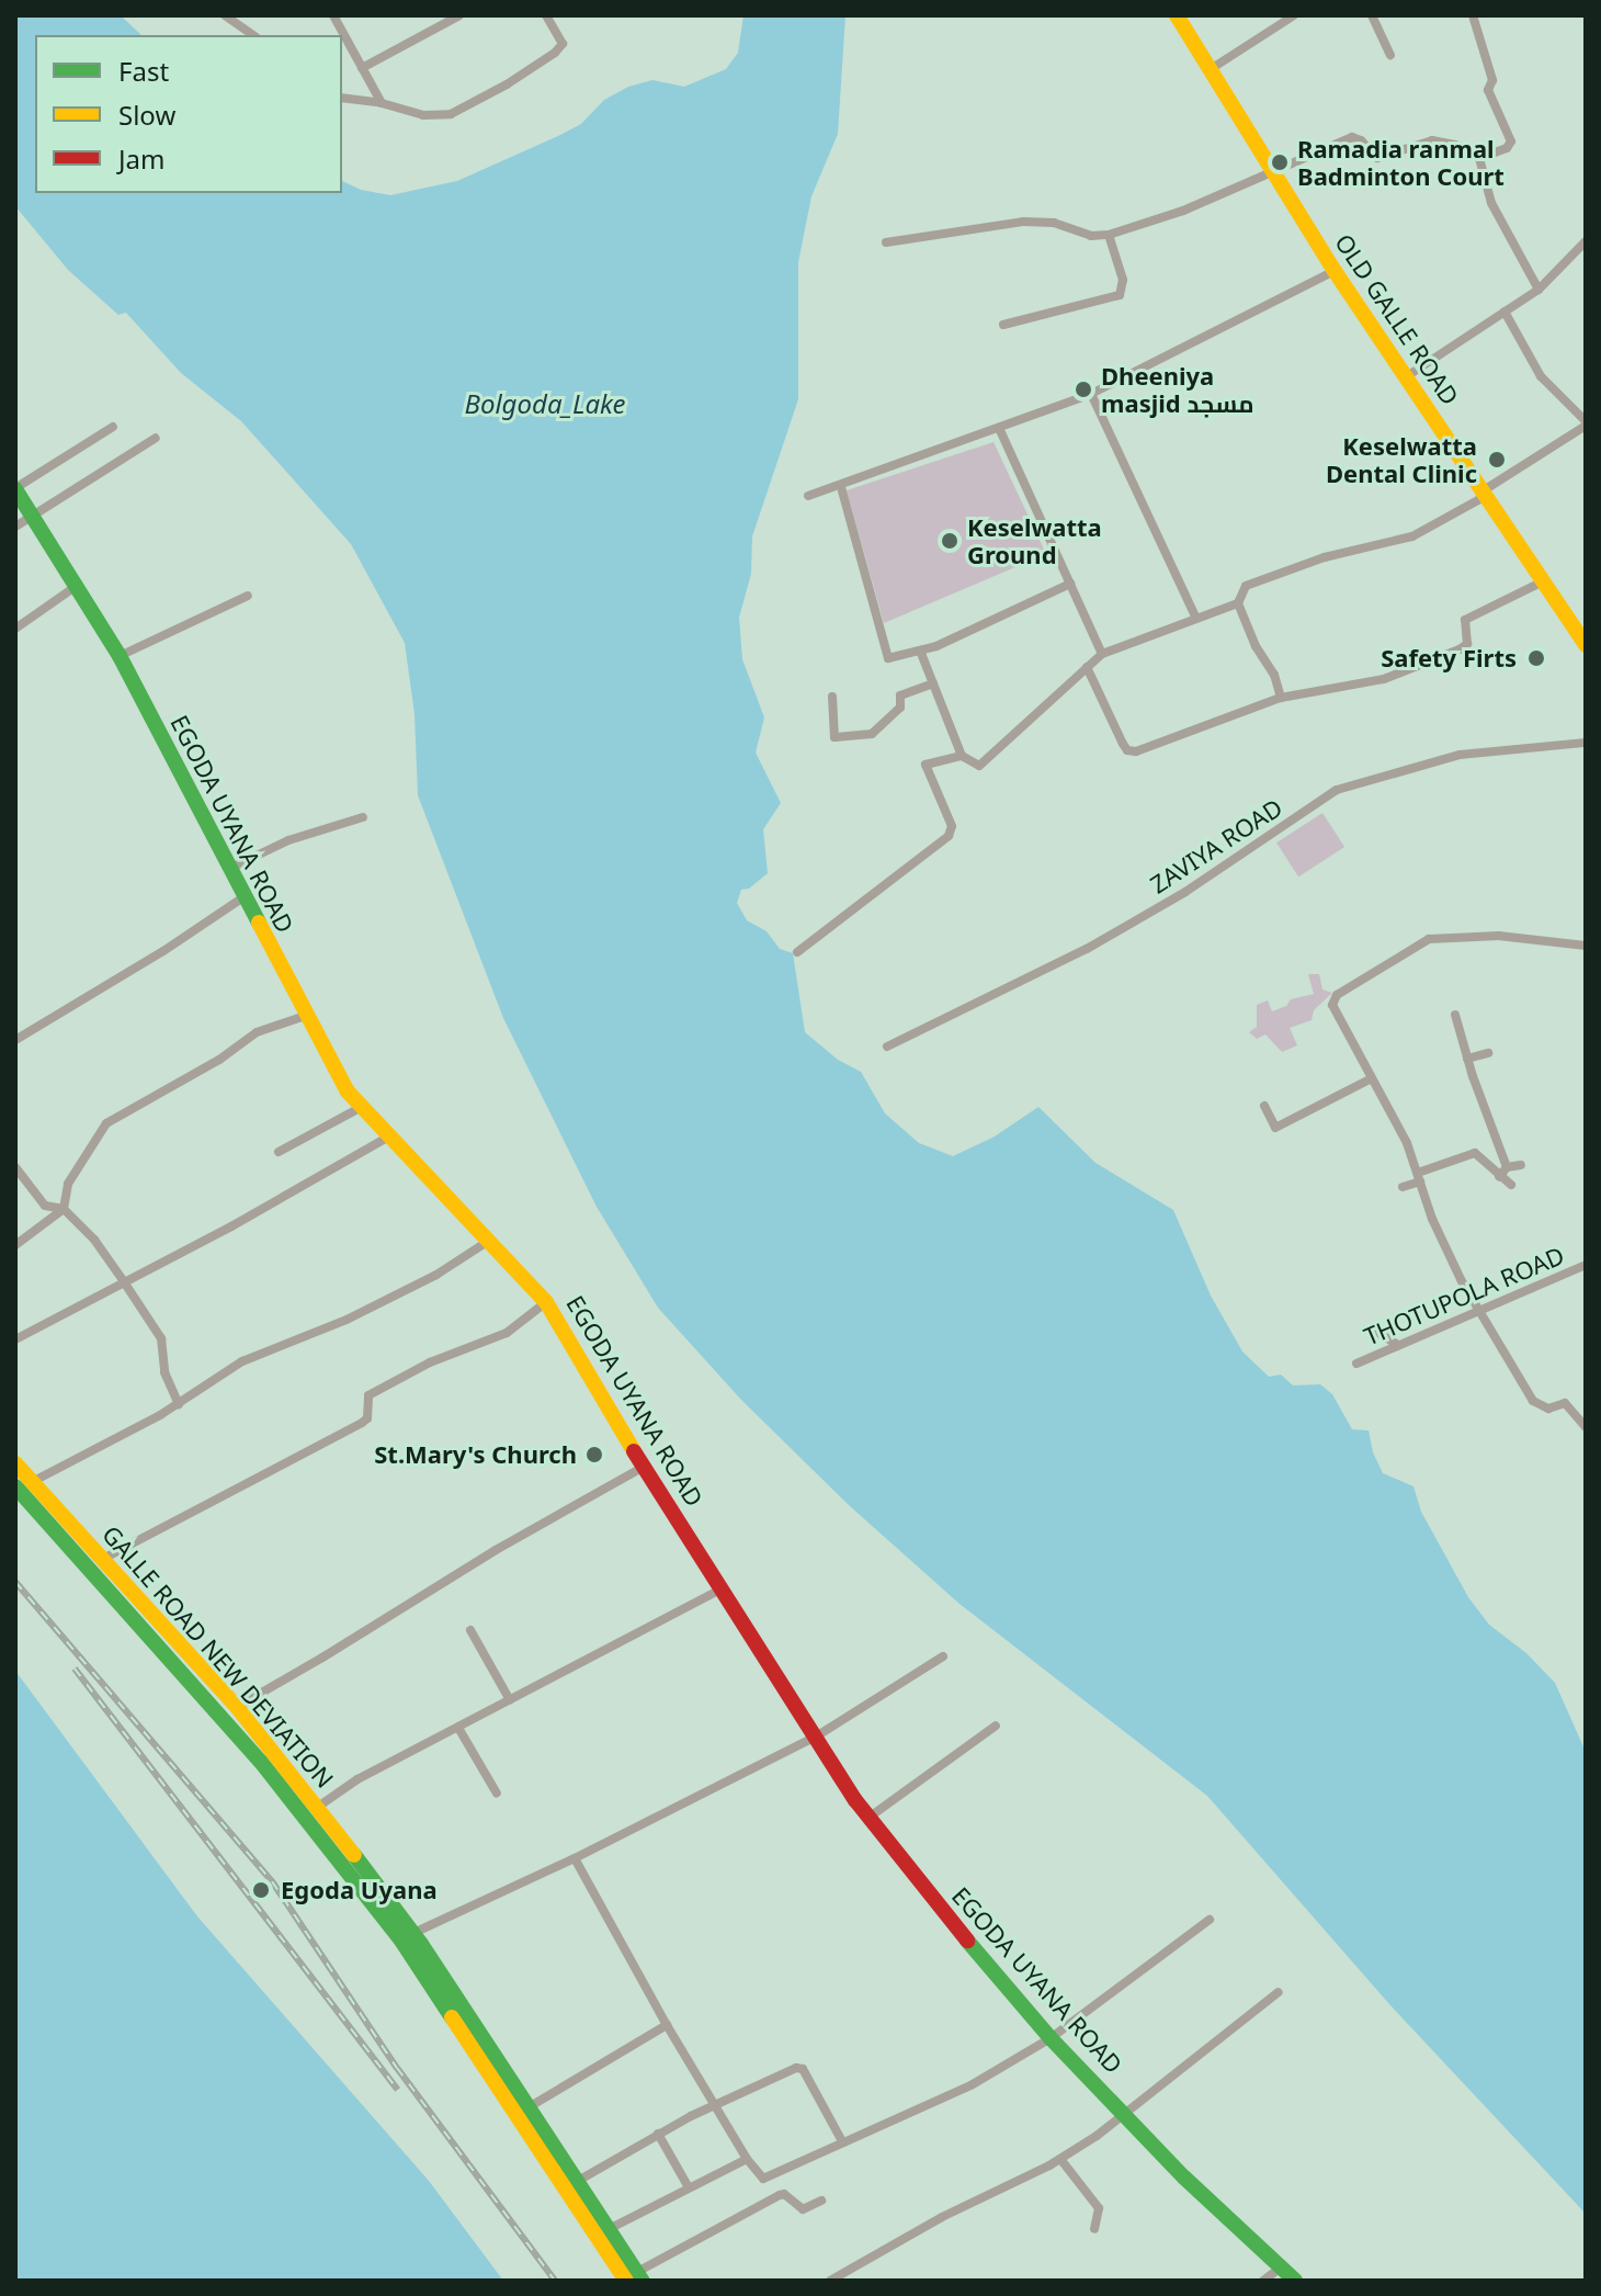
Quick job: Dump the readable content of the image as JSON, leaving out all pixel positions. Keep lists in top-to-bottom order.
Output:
{
  "streets": {
    "main road": ["OLD GALLE ROAD", "EGODA UYANA ROAD", "GALLE ROAD NEW DEVIATION"],
    "street": ["ZAVIYA ROAD", "THOTUPOLA ROAD"]
  },
  "water": ["Bolgoda_Lake"],
  "places": [
    "Ramadia ranmal Badminton Court",
    "Dheeniya masjid مسجد",
    "Keselwatta Dental Clinic",
    "Keselwatta Ground",
    "Safety Firts",
    "St.Mary's Church",
    "Egoda Uyana"
  ],
  "legend": ["Fast", "Slow", "Jam"]
}
